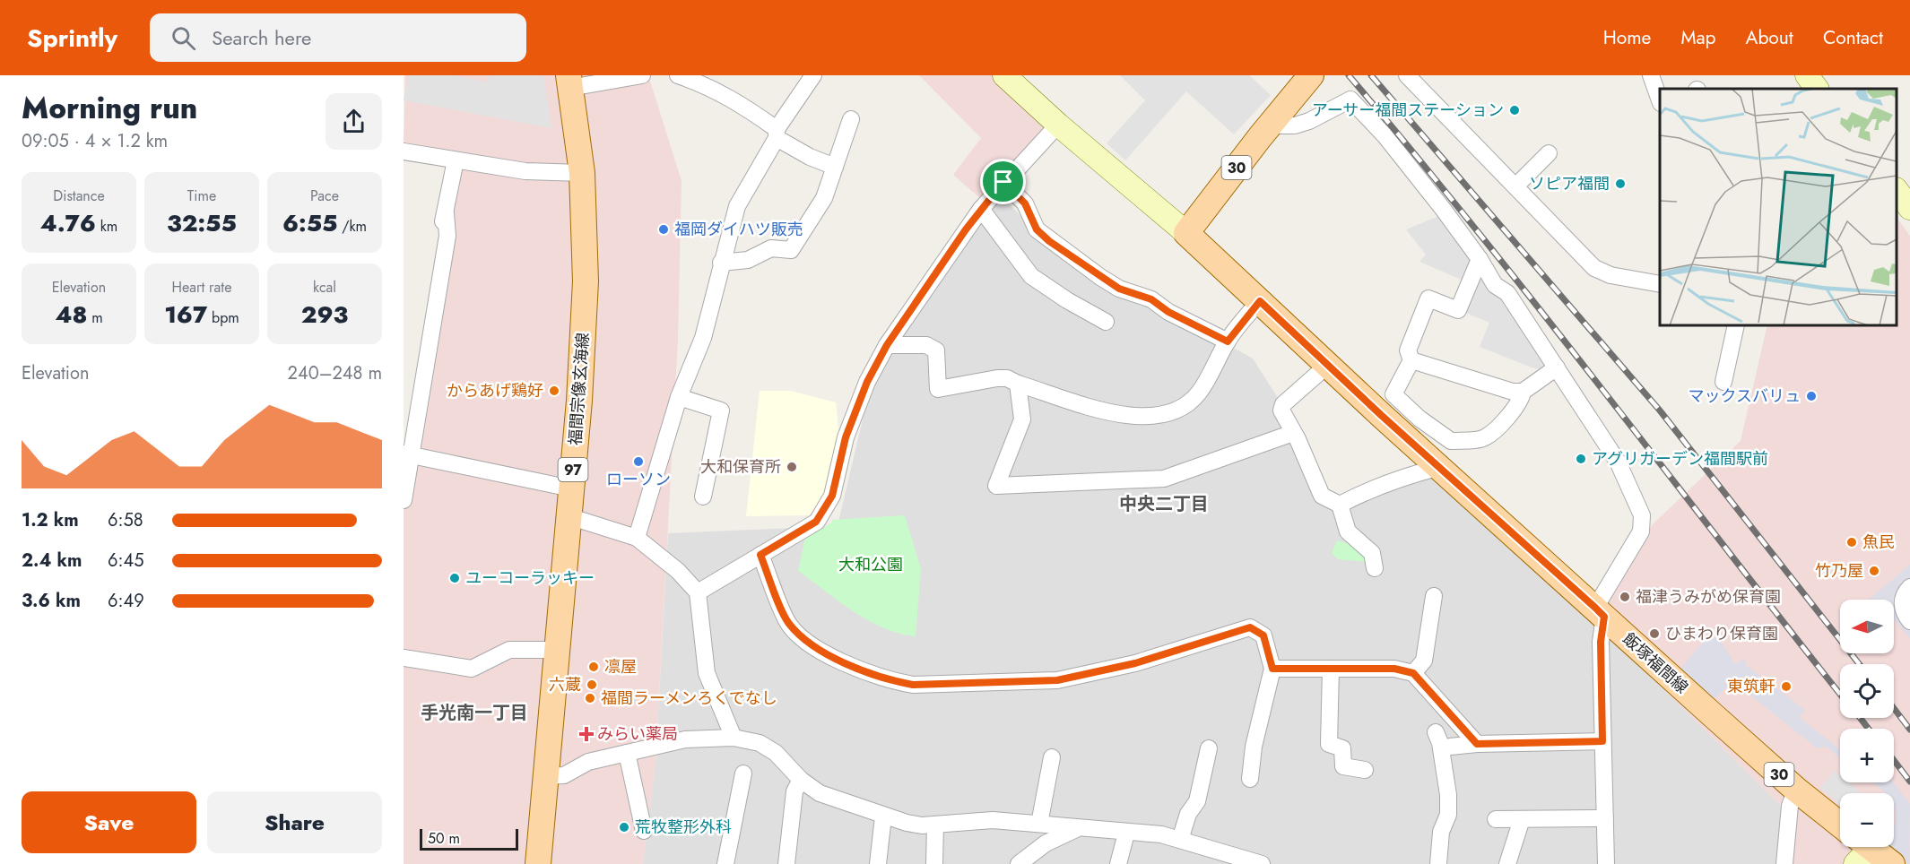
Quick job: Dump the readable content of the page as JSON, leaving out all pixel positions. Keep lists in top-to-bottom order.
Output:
{
  "streets": {
    "main road": [
      "30",
      "福間宗像玄海線",
      "97",
      "飯塚福間線"
    ]
  },
  "crossings": [
    ["30", "飯塚福間線"]
  ],
  "districts": ["中央二丁目", "手光南一丁目"],
  "parks": ["大和公園"],
  "places": {
    "other": [
      "アーサー福間ステーション",
      "ソピア福間",
      "福岡ダイハツ販売",
      "からあげ鶏好",
      "マックスバリュ",
      "アグリガーデン福間駅前",
      "ローソン",
      "大和保育所",
      "魚民",
      "竹乃屋",
      "ユーコーラッキー",
      "福津うみがめ保育園",
      "ひまわり保育園",
      "凛屋",
      "六蔵",
      "東筑軒",
      "福間ラーメンろくでなし",
      "荒牧整形外科"
    ],
    "health": ["みらい薬局"]
  },
  "scale_bar": "50 m",
  "north": "left",
  "page": {
    "header": "Sprintly",
    "search": "Search here",
    "nav": [
      "Home",
      "Map",
      "About",
      "Contact"
    ],
    "heading": ["Morning run", "09:05 · 4 × 1.2 km"],
    "stats": [
      ["Distance", "4.76 km"],
      ["Time", "32:55"],
      ["Pace", "6:55 /km"],
      ["Elevation", "48 m"],
      ["Heart rate", "167 bpm"],
      ["kcal", "293"]
    ],
    "chart": ["Elevation", "240–248 m"],
    "list": [
      {
        "name": "1.2 km",
        "note": "6:58"
      },
      {
        "name": "2.4 km",
        "note": "6:45"
      },
      {
        "name": "3.6 km",
        "note": "6:49"
      }
    ],
    "map_buttons": ["+", "−"],
    "buttons": ["Save", "Share"],
    "scale": "50 m"
  }
}
